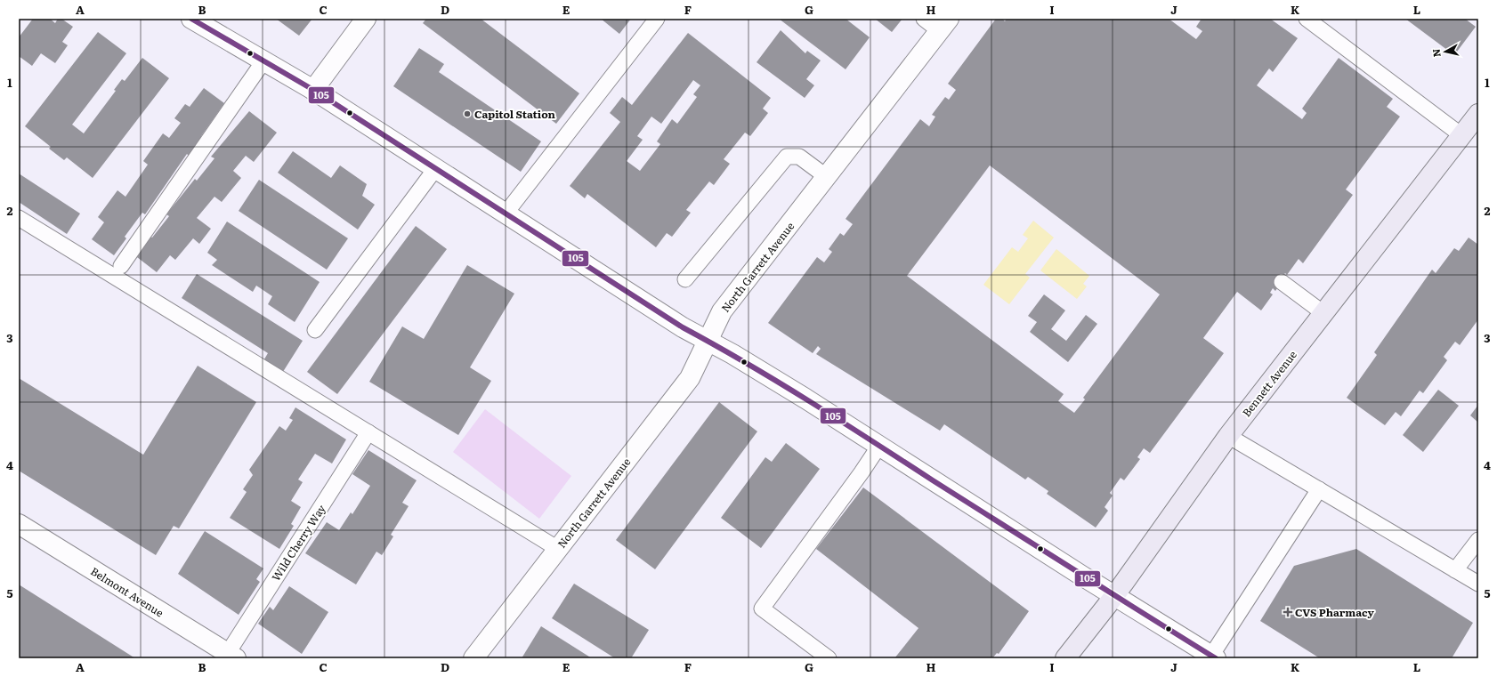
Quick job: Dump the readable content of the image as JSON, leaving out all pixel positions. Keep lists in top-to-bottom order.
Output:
{
  "streets": {
    "street": ["North Garrett Avenue", "Bennett Avenue", "Belmont Avenue"],
    "lane": ["Wild Cherry Way"]
  },
  "crossings": [
    ["Wild Cherry Way", "Belmont Avenue"]
  ],
  "places": {
    "other": ["Capitol Station"],
    "health": ["CVS Pharmacy"]
  },
  "lines": ["transit line 105"],
  "north": "left",
  "grid": {
    "columns": [
      "A",
      "B",
      "C",
      "D",
      "E",
      "F",
      "G",
      "H",
      "I",
      "J",
      "K",
      "L"
    ],
    "rows": [
      "1",
      "2",
      "3",
      "4",
      "5"
    ]
  }
}
